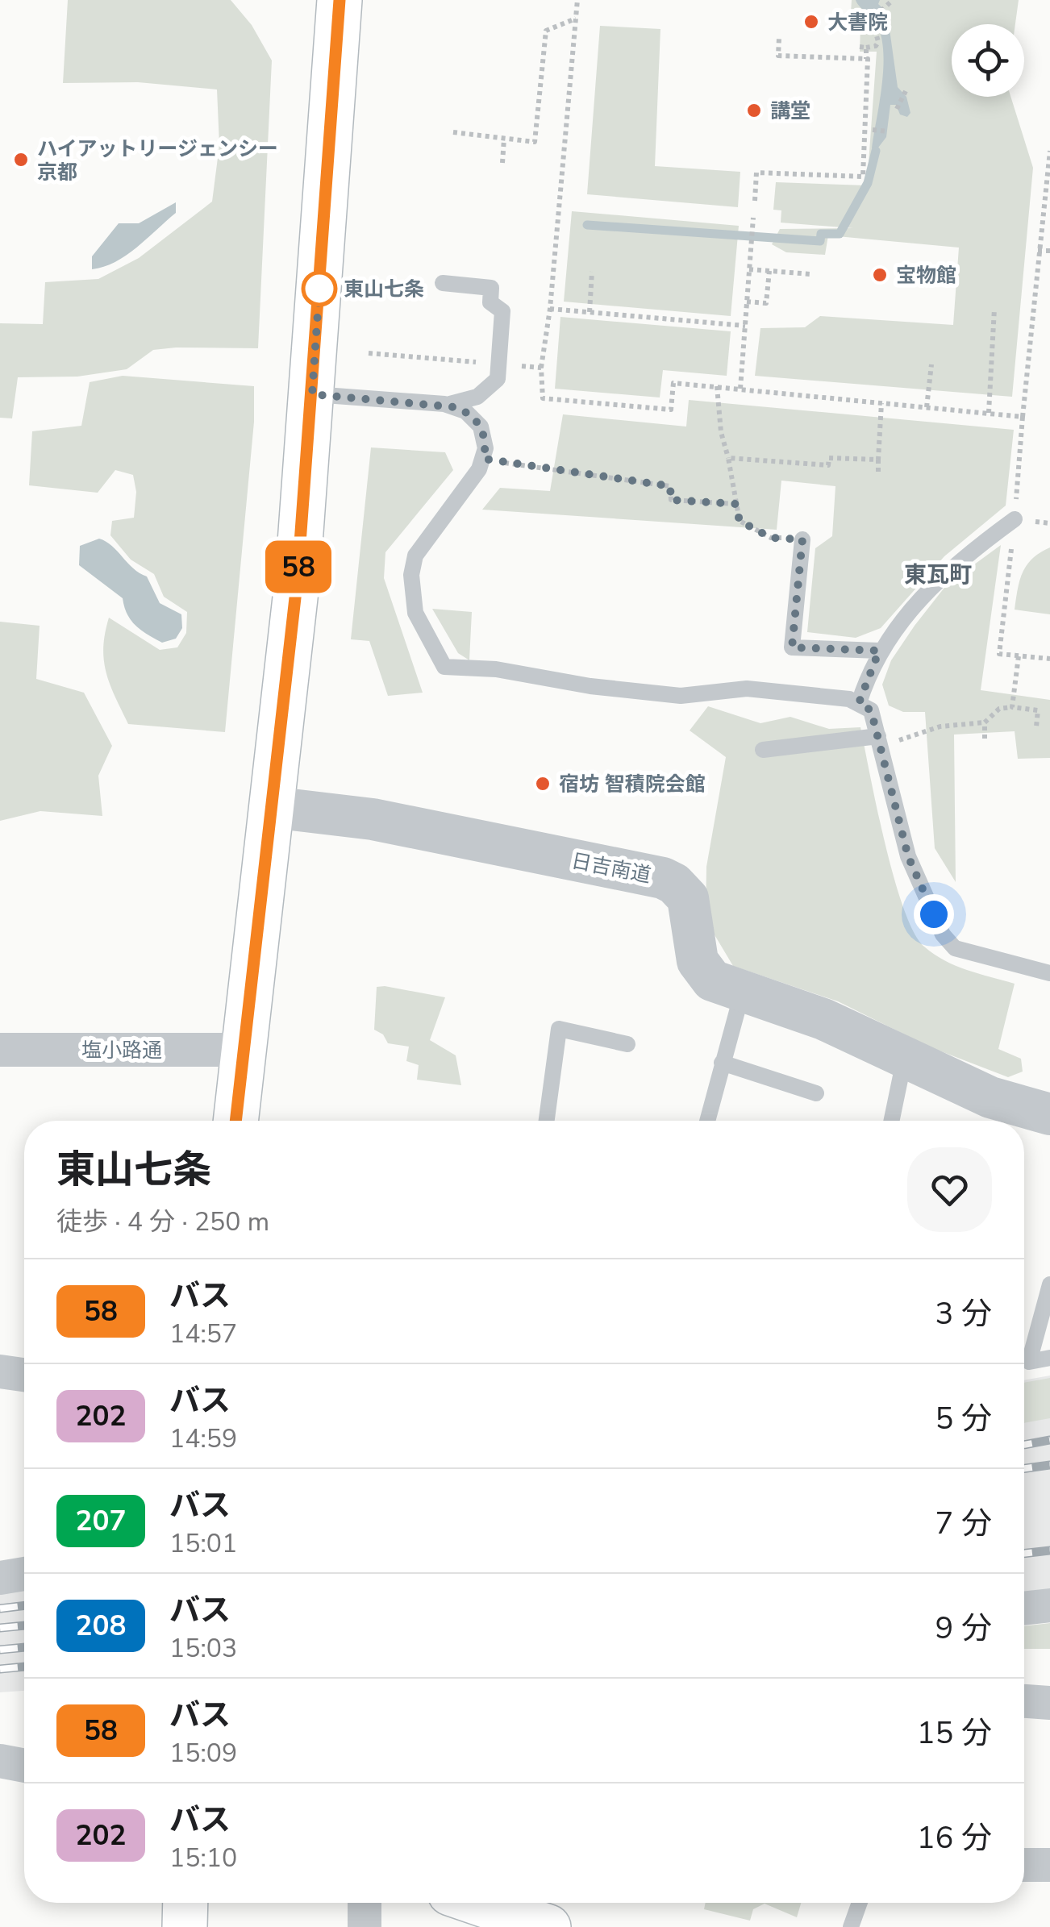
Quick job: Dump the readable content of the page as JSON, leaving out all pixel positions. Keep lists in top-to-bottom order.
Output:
{
  "streets": {
    "street": ["日吉南道", "塩小路通"]
  },
  "districts": ["東瓦町"],
  "places": [
    "大書院",
    "講堂",
    "ハイアットリージェンシー 京都",
    "宝物館",
    "東山七条",
    "宿坊 智積院会館"
  ],
  "lines": ["bus line 58"],
  "page": {
    "on_map": "58",
    "heading": ["東山七条", "徒歩 · 4 分 · 250 m"],
    "list": [
      {
        "mark": "58",
        "name": "バス",
        "note": "14:57",
        "value": "3 分"
      },
      {
        "mark": "202",
        "name": "バス",
        "note": "14:59",
        "value": "5 分"
      },
      {
        "mark": "207",
        "name": "バス",
        "note": "15:01",
        "value": "7 分"
      },
      {
        "mark": "208",
        "name": "バス",
        "note": "15:03",
        "value": "9 分"
      },
      {
        "mark": "58",
        "name": "バス",
        "note": "15:09",
        "value": "15 分"
      },
      {
        "mark": "202",
        "name": "バス",
        "note": "15:10",
        "value": "16 分"
      }
    ]
  }
}
